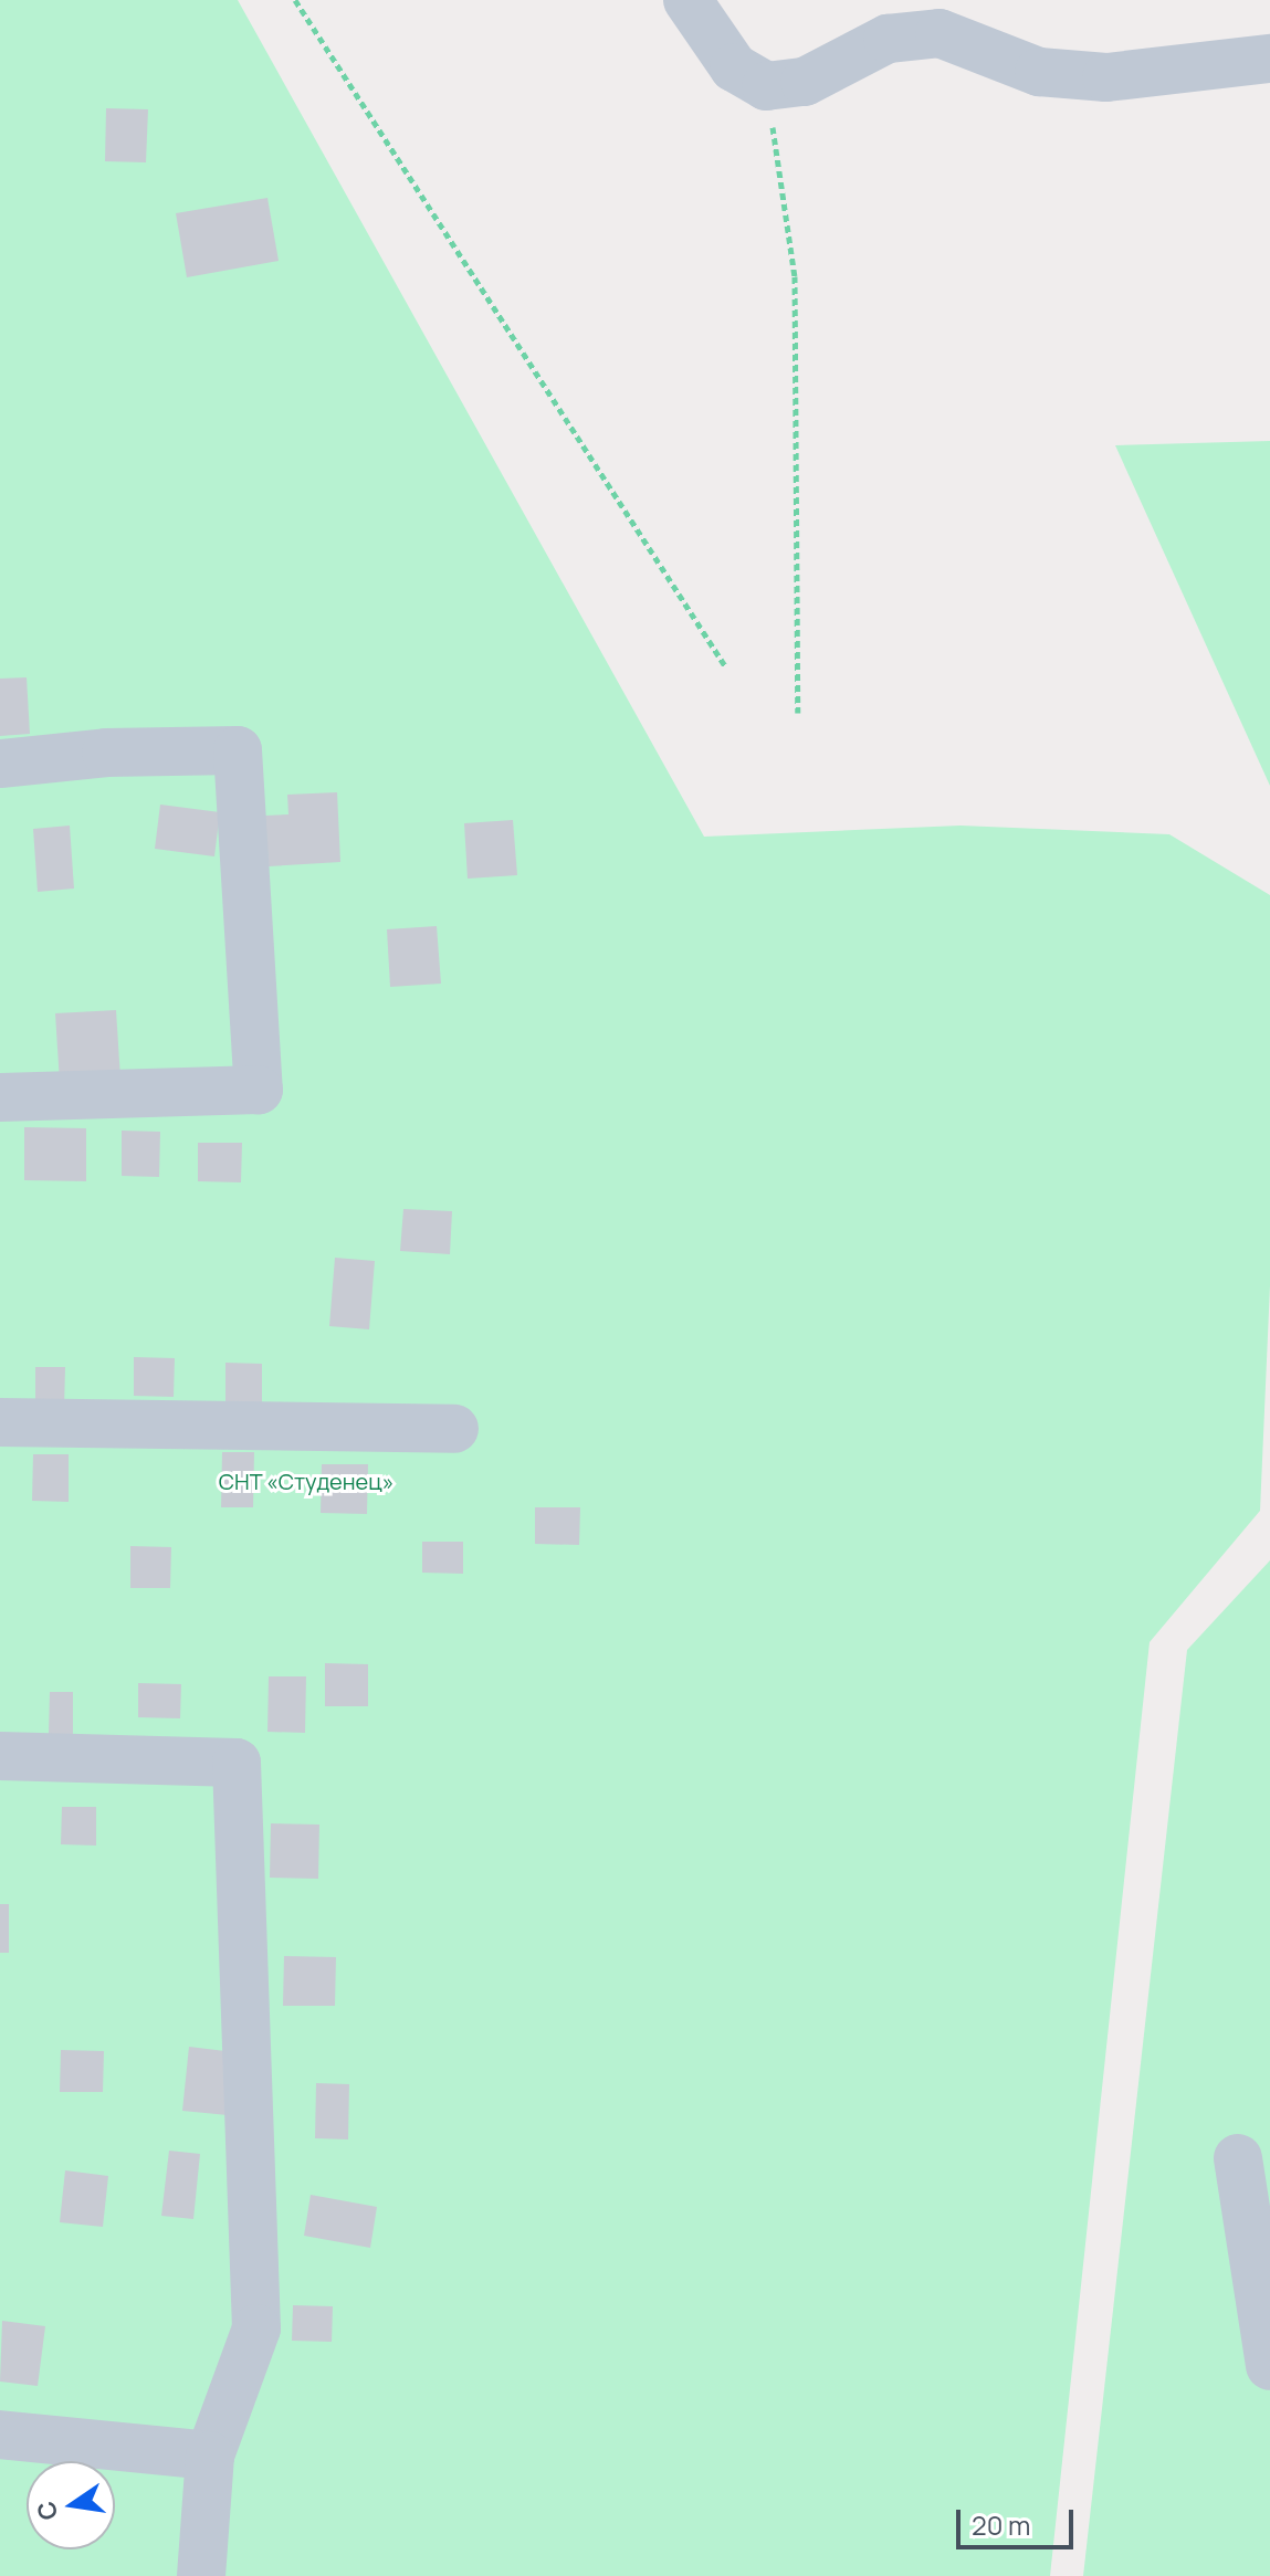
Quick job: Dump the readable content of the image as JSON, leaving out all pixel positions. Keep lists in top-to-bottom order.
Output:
{
  "parks": ["СНТ «Студенец»"],
  "scale_bar": "20 m",
  "north": "left"
}
